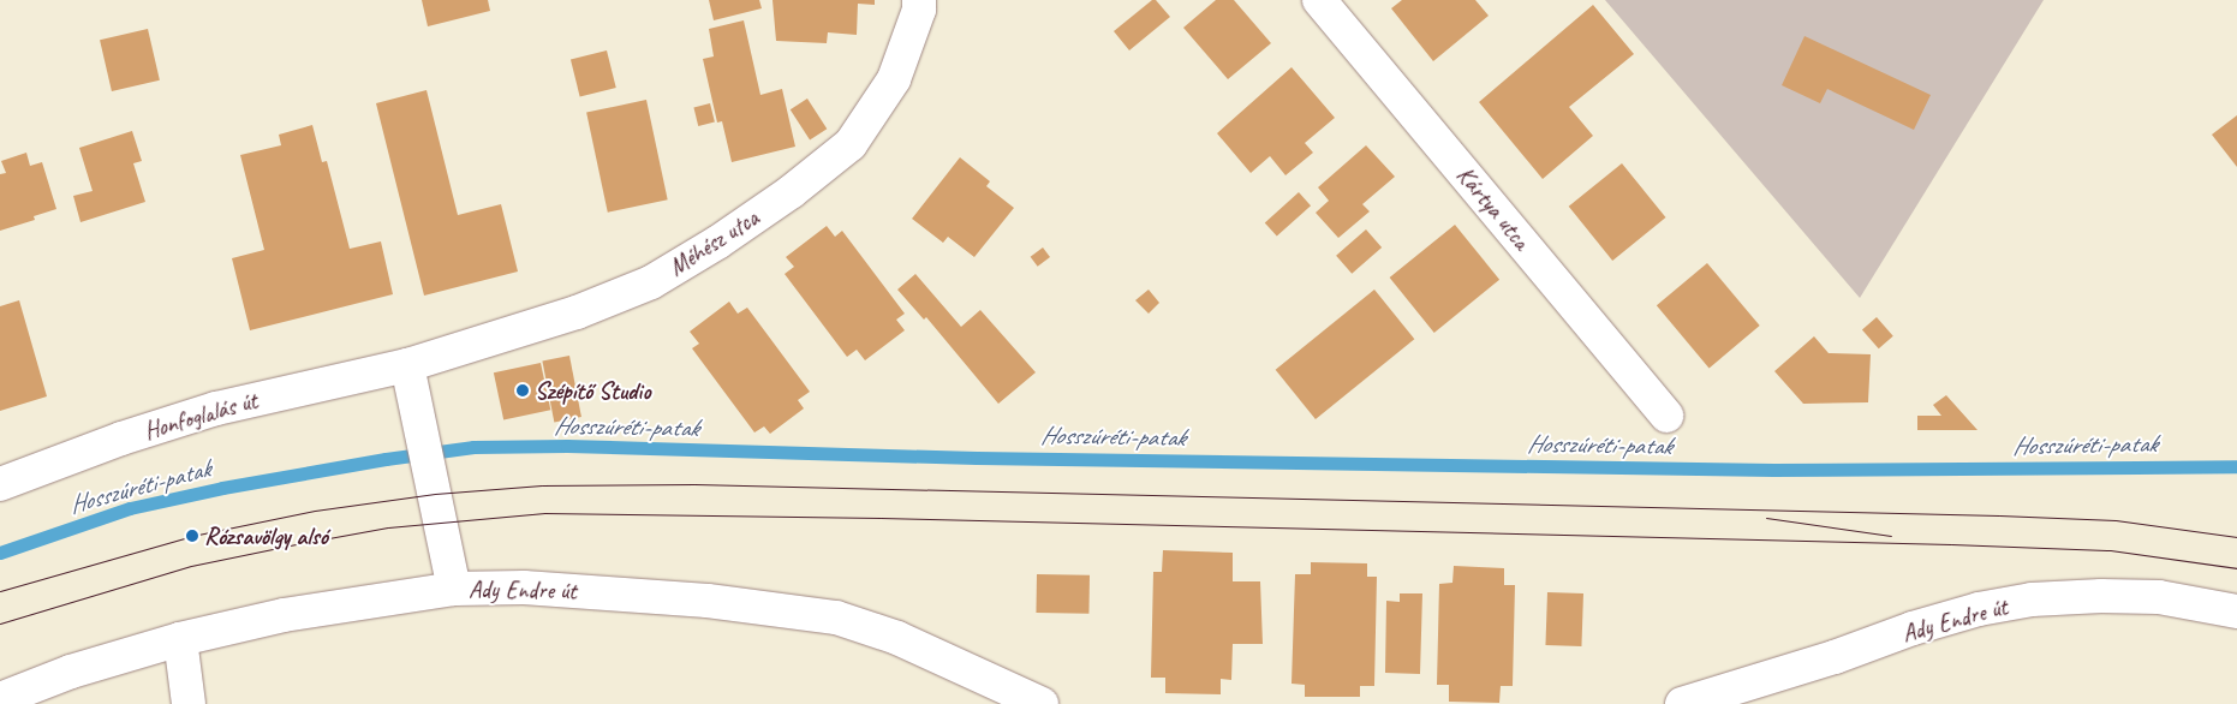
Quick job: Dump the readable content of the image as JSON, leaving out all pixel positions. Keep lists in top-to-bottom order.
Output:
{
  "streets": {
    "street": [
      "Kártya utca",
      "Méhész utca",
      "Honfoglalás út",
      "Ady Endre út"
    ]
  },
  "crossings": [
    ["Méhész utca", "Honfoglalás út"]
  ],
  "water": ["Hosszúréti-patak"],
  "places": ["Szépítő Studio", "Rózsavölgy alsó"]
}
